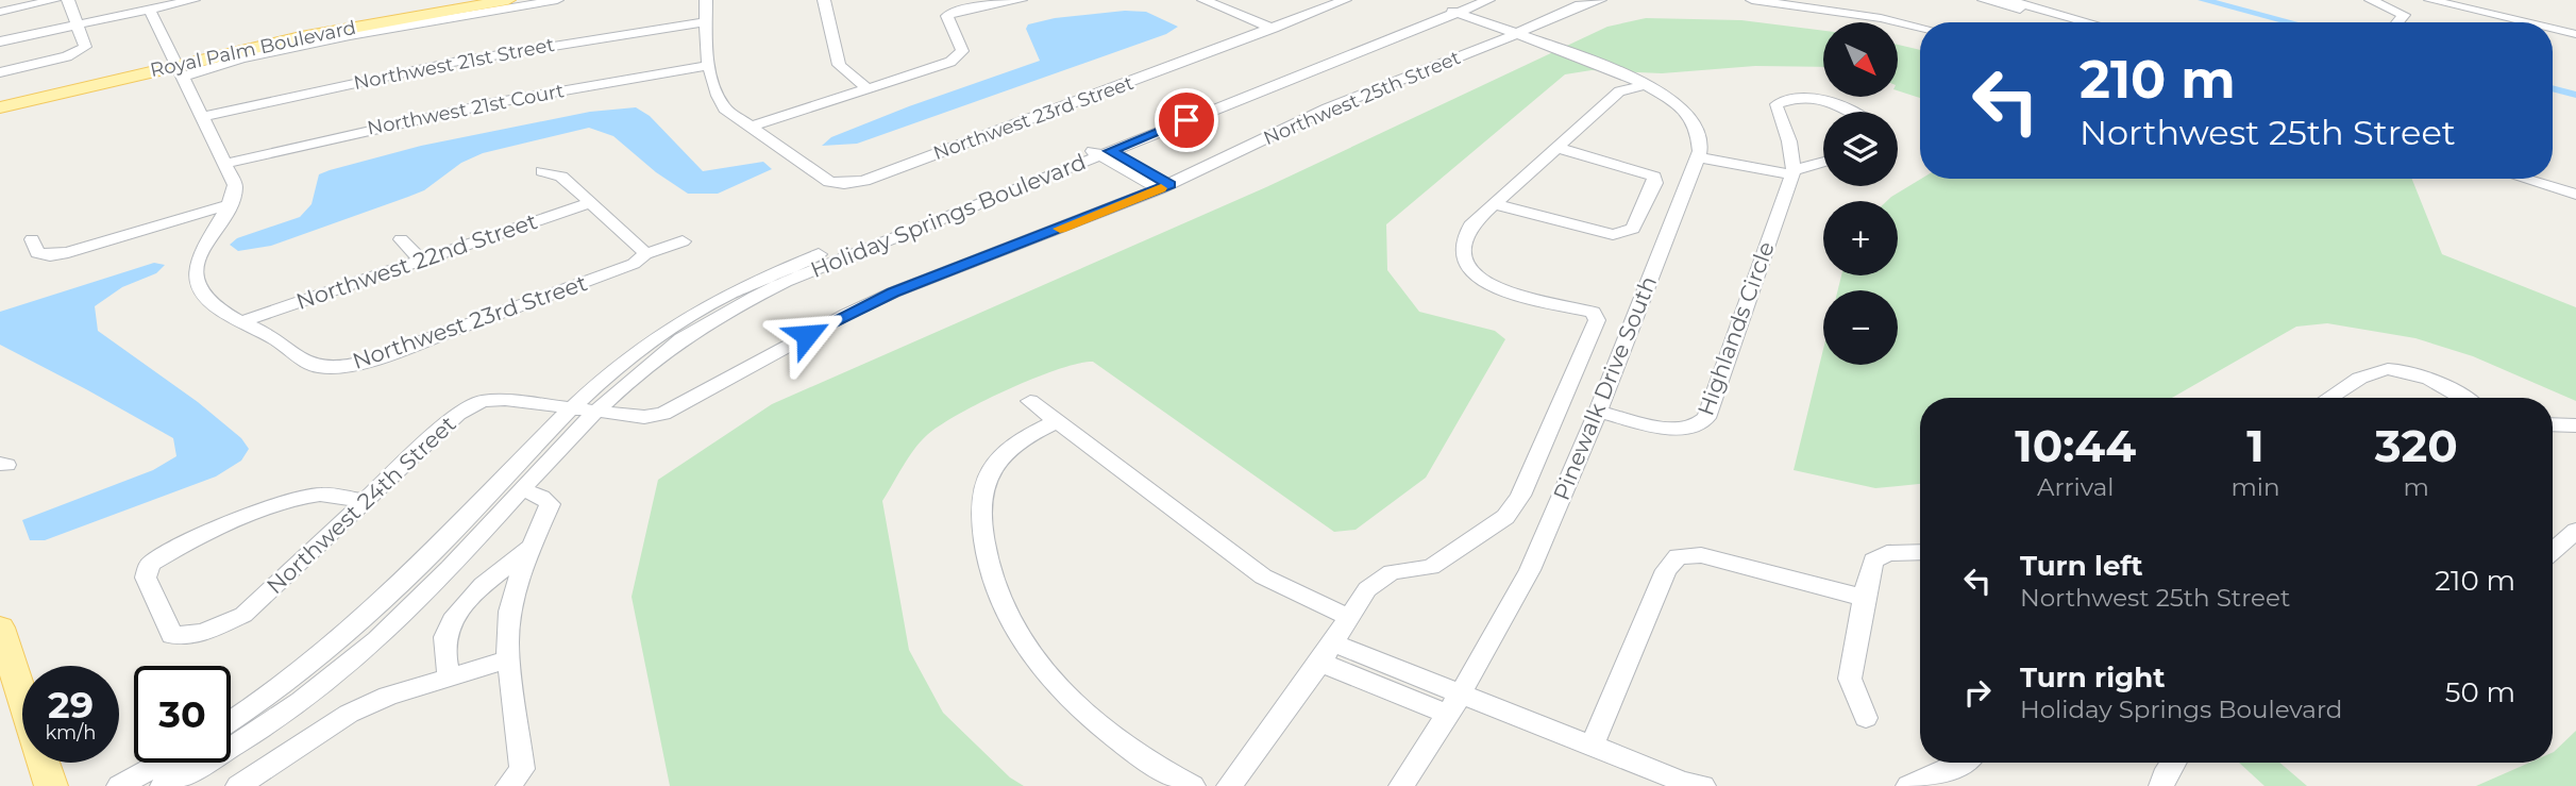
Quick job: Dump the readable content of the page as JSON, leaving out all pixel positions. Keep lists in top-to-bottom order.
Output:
{
  "streets": {
    "main road": ["Royal Palm Boulevard"],
    "street": [
      "Northwest 21st Street",
      "Northwest 25th Street",
      "Northwest 21st Court",
      "Northwest 23rd Street",
      "Holiday Springs Boulevard",
      "Northwest 22nd Street",
      "Highlands Circle",
      "Pinewalk Drive South",
      "Northwest 24th Street"
    ]
  },
  "crossings": [
    ["Northwest 25th Street", "Holiday Springs Boulevard"],
    ["Northwest 25th Street", "Northwest 24th Street"],
    ["Northwest 23rd Street", "Northwest 22nd Street"],
    ["Holiday Springs Boulevard", "Northwest 24th Street"],
    ["Highlands Circle", "Pinewalk Drive South"]
  ],
  "north": "bottom right",
  "page": {
    "map_buttons": ["+", "−"],
    "turn": ["210 m", "Northwest 25th Street"],
    "eta": [
      "10:44",
      "Arrival",
      "1",
      "min",
      "320",
      "m"
    ],
    "list": [
      {
        "name": "Turn left",
        "note": "Northwest 25th Street",
        "value": "210 m"
      },
      {
        "name": "Turn right",
        "note": "Holiday Springs Boulevard",
        "value": "50 m"
      }
    ],
    "speed": "29 km/h",
    "limit": "30"
  }
}
